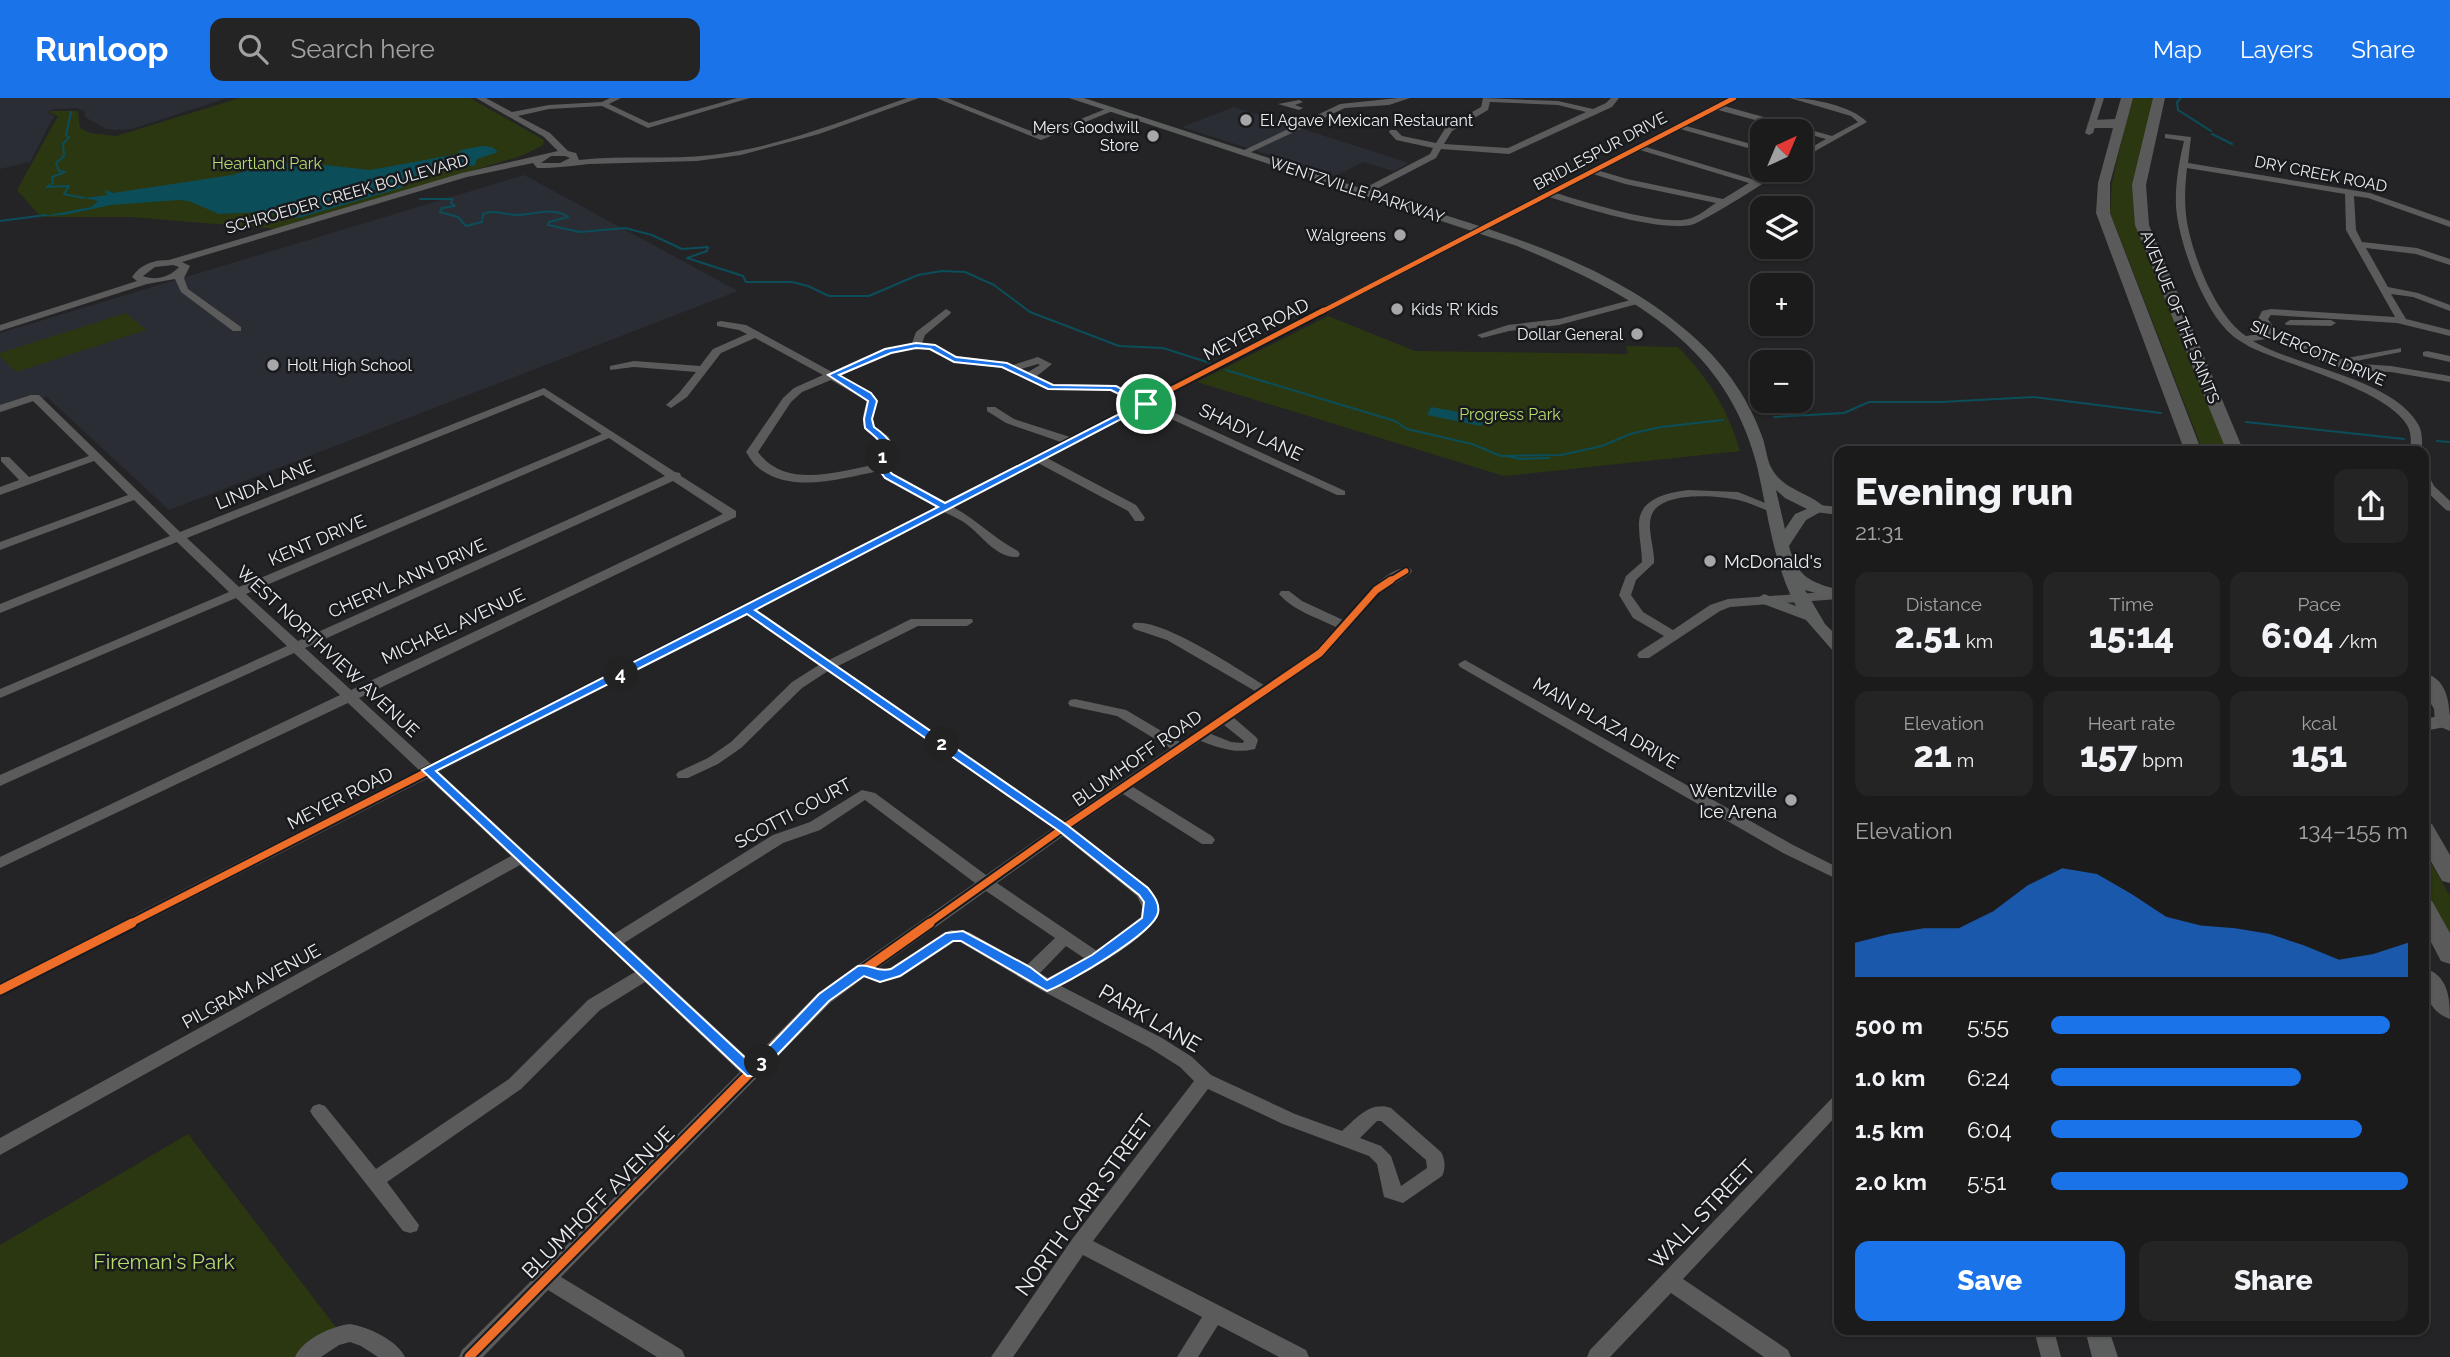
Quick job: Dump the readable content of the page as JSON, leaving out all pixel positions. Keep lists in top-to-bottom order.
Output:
{
  "streets": {
    "highway": ["AVENUE OF THE SAINTS"],
    "main road": ["WENTZVILLE PARKWAY"],
    "street": [
      "BRIDLESPUR DRIVE",
      "DRY CREEK ROAD",
      "SCHROEDER CREEK BOULEVARD",
      "MEYER ROAD",
      "SILVERCOTE DRIVE",
      "SHADY LANE",
      "LINDA LANE",
      "KENT DRIVE",
      "CHERYL ANN DRIVE",
      "MICHAEL AVENUE",
      "WEST NORTHVIEW AVENUE",
      "MAIN PLAZA DRIVE",
      "BLUMHOFF ROAD",
      "SCOTTI COURT",
      "PILGRAM AVENUE",
      "PARK LANE",
      "BLUMHOFF AVENUE",
      "NORTH CARR STREET",
      "WALL STREET"
    ]
  },
  "crossings": [
    ["BRIDLESPUR DRIVE", "WENTZVILLE PARKWAY"],
    ["BRIDLESPUR DRIVE", "MEYER ROAD"],
    ["DRY CREEK ROAD", "SILVERCOTE DRIVE"],
    ["WENTZVILLE PARKWAY", "MEYER ROAD"],
    ["MEYER ROAD", "SHADY LANE"],
    ["MEYER ROAD", "WEST NORTHVIEW AVENUE"],
    ["LINDA LANE", "KENT DRIVE"],
    ["LINDA LANE", "WEST NORTHVIEW AVENUE"],
    ["KENT DRIVE", "WEST NORTHVIEW AVENUE"],
    ["CHERYL ANN DRIVE", "MICHAEL AVENUE"],
    ["CHERYL ANN DRIVE", "WEST NORTHVIEW AVENUE"],
    ["MICHAEL AVENUE", "WEST NORTHVIEW AVENUE"],
    ["WEST NORTHVIEW AVENUE", "BLUMHOFF ROAD"],
    ["WEST NORTHVIEW AVENUE", "SCOTTI COURT"],
    ["WEST NORTHVIEW AVENUE", "PILGRAM AVENUE"],
    ["WEST NORTHVIEW AVENUE", "BLUMHOFF AVENUE"],
    ["BLUMHOFF ROAD", "SCOTTI COURT"],
    ["BLUMHOFF ROAD", "PARK LANE"],
    ["BLUMHOFF ROAD", "BLUMHOFF AVENUE"],
    ["PARK LANE", "NORTH CARR STREET"]
  ],
  "parks": ["Heartland Park", "Progress Park", "Fireman's Park"],
  "places": [
    "El Agave Mexican Restaurant",
    "Mers Goodwill Store",
    "Walgreens",
    "Kids 'R' Kids",
    "Dollar General",
    "Holt High School",
    "McDonald's",
    "Wentzville Ice Arena"
  ],
  "north": "top right",
  "page": {
    "header": "Runloop",
    "search": "Search here",
    "nav": ["Map", "Layers", "Share"],
    "map_buttons": ["+", "−"],
    "pins": [
      "1",
      "4",
      "2",
      "3"
    ],
    "heading": ["Evening run", "21:31"],
    "stats": [
      ["Distance", "2.51 km"],
      ["Time", "15:14"],
      ["Pace", "6:04 /km"],
      ["Elevation", "21 m"],
      ["Heart rate", "157 bpm"],
      ["kcal", "151"]
    ],
    "chart": ["Elevation", "134–155 m"],
    "list": [
      {
        "name": "500 m",
        "note": "5:55"
      },
      {
        "name": "1.0 km",
        "note": "6:24"
      },
      {
        "name": "1.5 km",
        "note": "6:04"
      },
      {
        "name": "2.0 km",
        "note": "5:51"
      }
    ],
    "buttons": ["Save", "Share"]
  }
}
